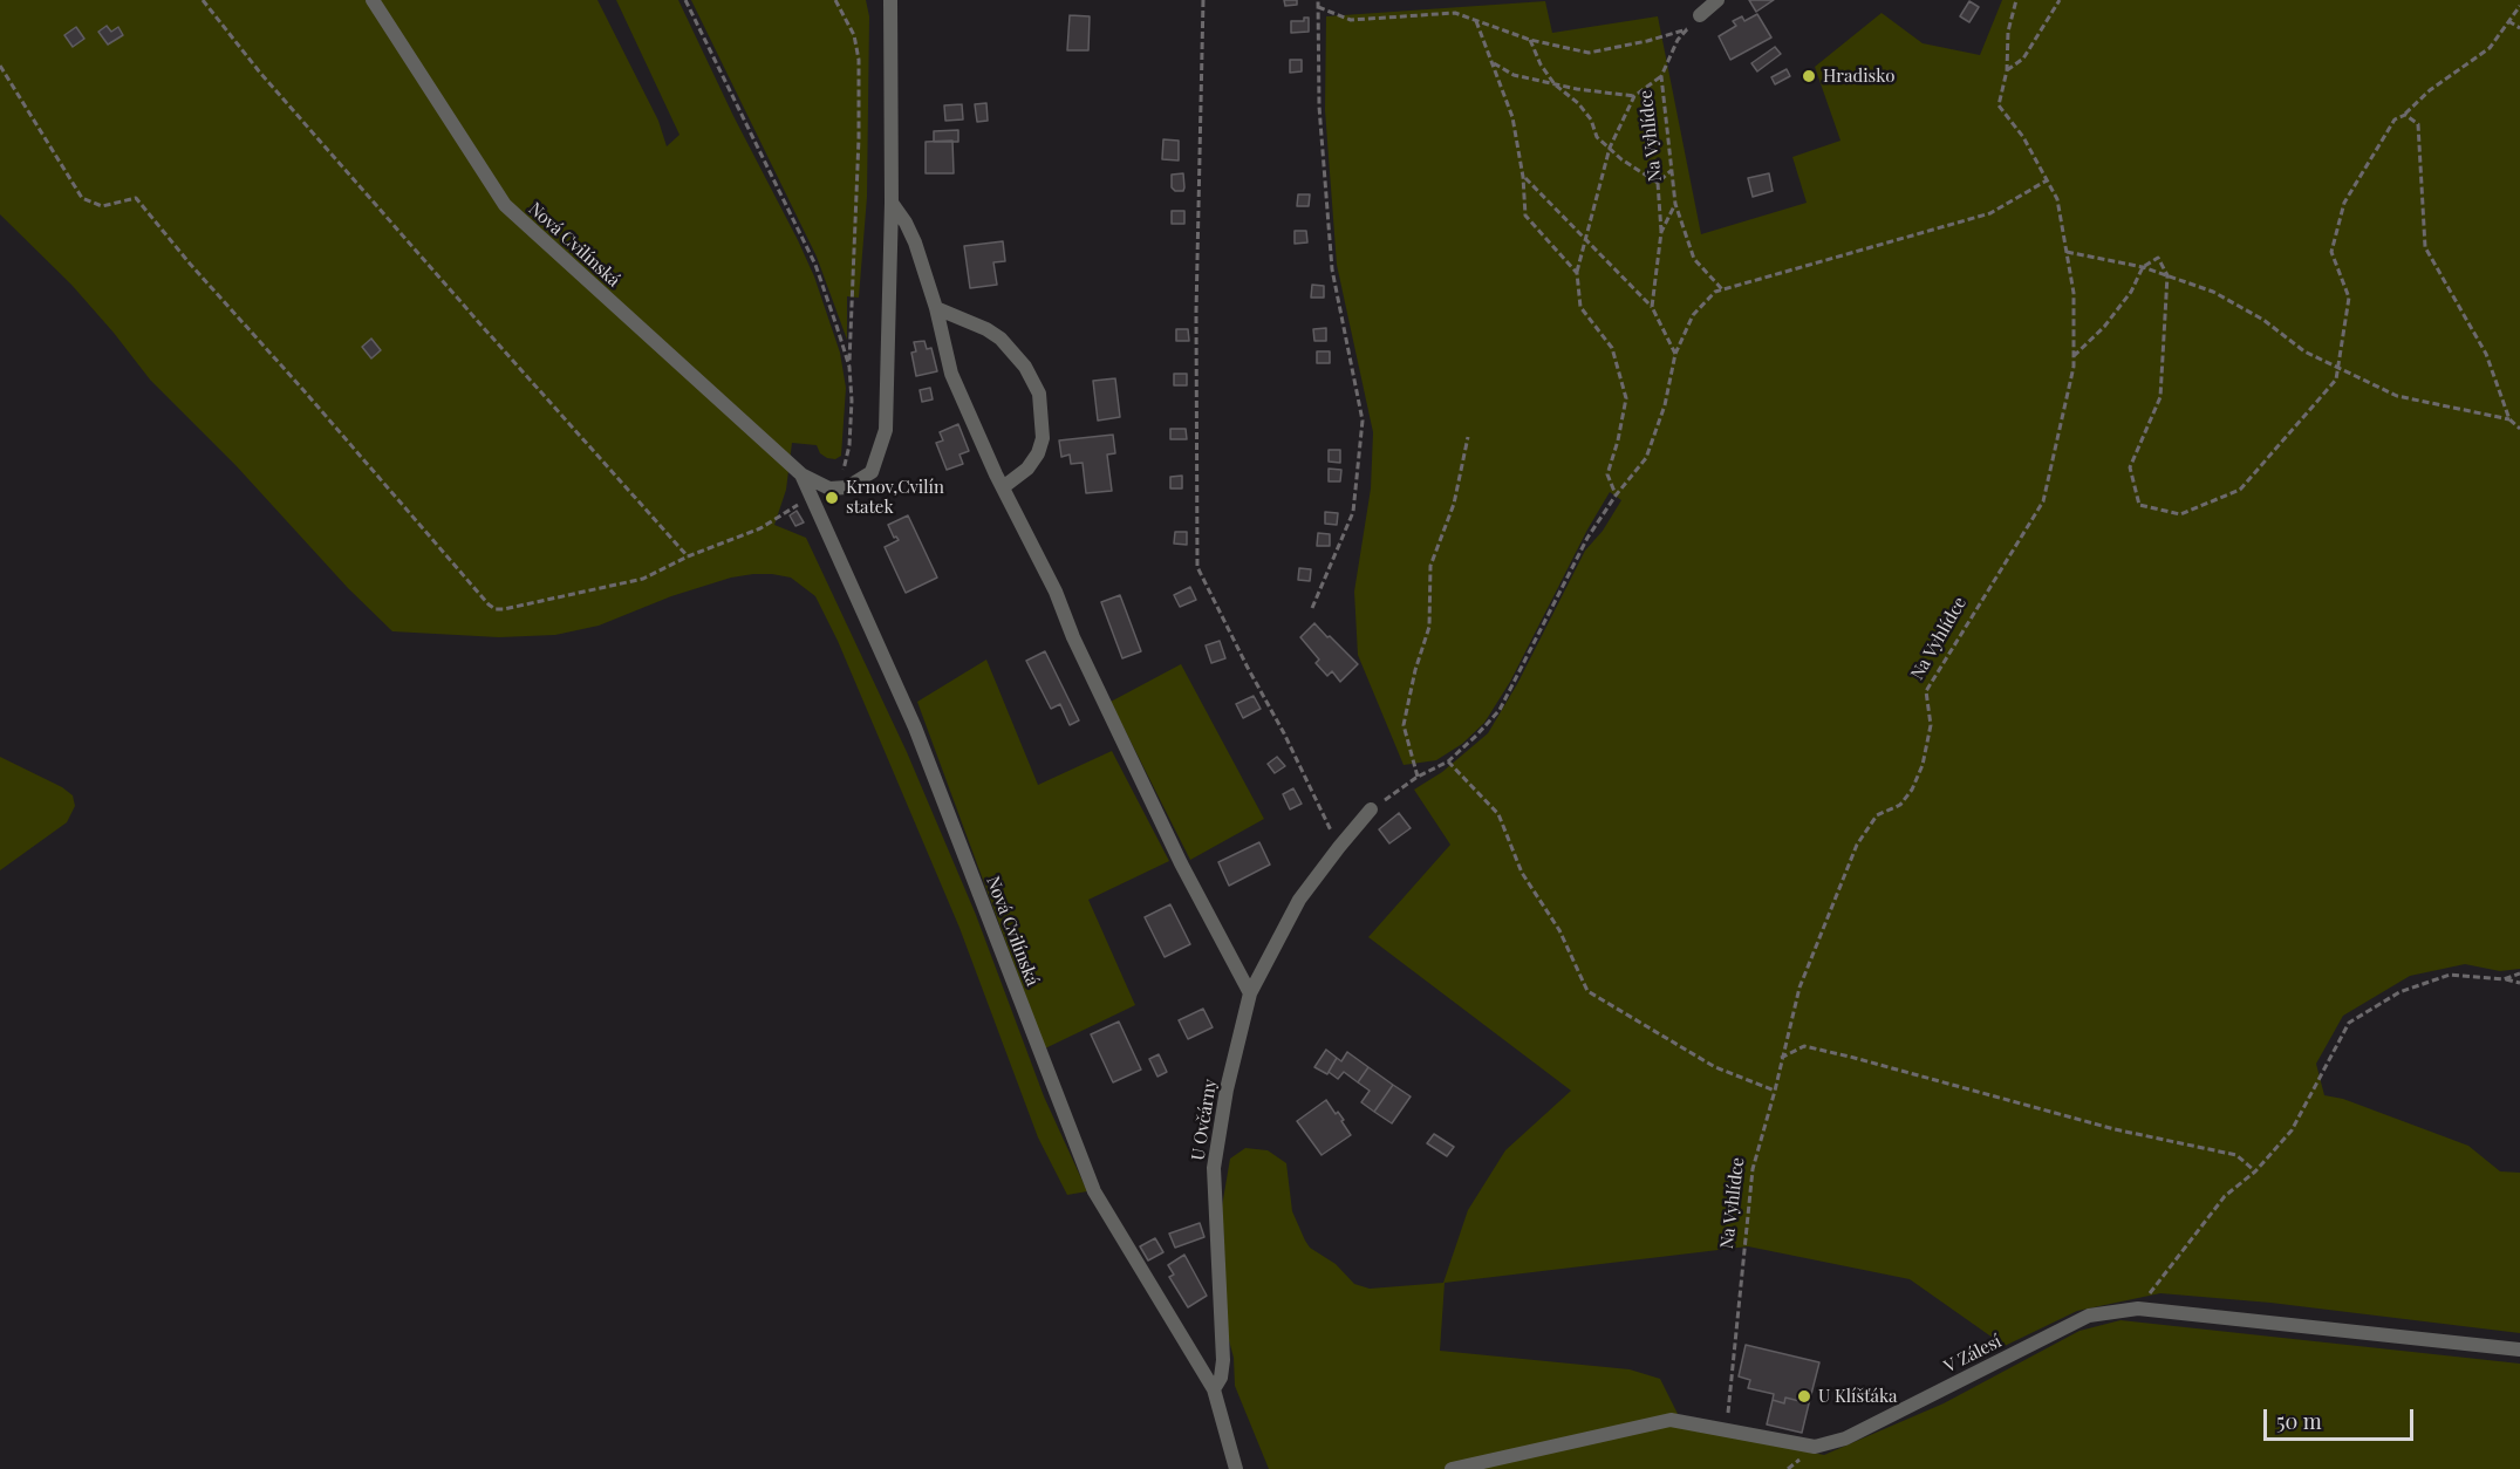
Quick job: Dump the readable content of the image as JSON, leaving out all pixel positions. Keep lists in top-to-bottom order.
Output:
{
  "streets": {
    "street": ["Nová Cvilínská", "U Ovčárny", "V Zálesí"],
    "path": ["Na Vyhlídce"]
  },
  "crossings": [
    ["Na Vyhlídce", "V Zálesí"],
    ["Nová Cvilínská", "U Ovčárny"]
  ],
  "places": ["Hradisko", "Krnov,Cvilín statek", "U Klíšťáka"],
  "scale_bar": "50 m"
}
